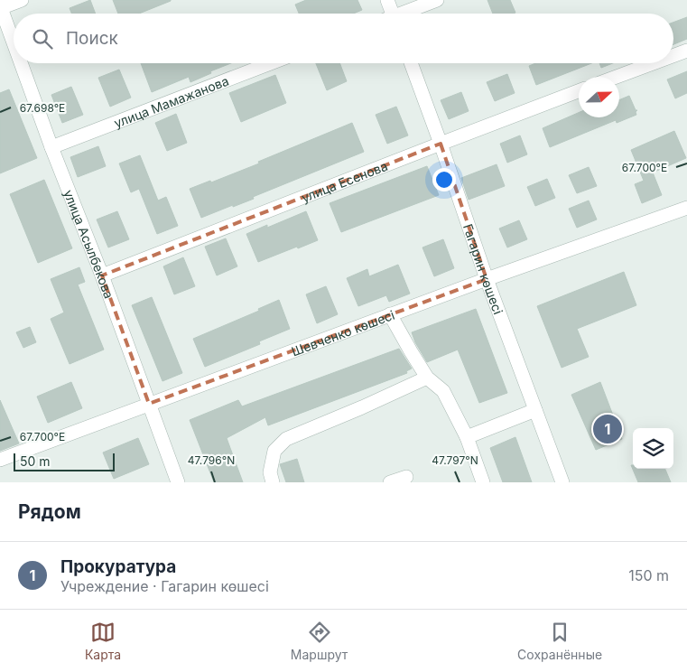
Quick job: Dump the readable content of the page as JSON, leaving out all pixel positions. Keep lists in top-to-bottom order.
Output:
{
  "streets": {
    "street": [
      "улица Мамажанова",
      "улица Есенова",
      "улица Асылбекова",
      "Гагарин көшесі",
      "Шевченко көшесі"
    ]
  },
  "crossings": [
    ["улица Мамажанова", "улица Асылбекова"],
    ["улица Есенова", "улица Асылбекова"],
    ["улица Есенова", "Гагарин көшесі"],
    ["улица Асылбекова", "Шевченко көшесі"],
    ["Гагарин көшесі", "Шевченко көшесі"]
  ],
  "scale_bar": "50 m",
  "north": "right",
  "page": {
    "search": "Поиск",
    "pins": "1",
    "scale": "50 m",
    "heading": "Рядом",
    "list": [
      {
        "mark": "1",
        "name": "Прокуратура",
        "note": "Учреждение · Гагарин көшесі",
        "value": "150 m"
      }
    ],
    "nav": ["Карта", "Маршрут", "Сохранённые"]
  },
  "coordinates": [
    "67.698°E",
    "67.700°E",
    "47.796°N",
    "47.797°N"
  ]
}
